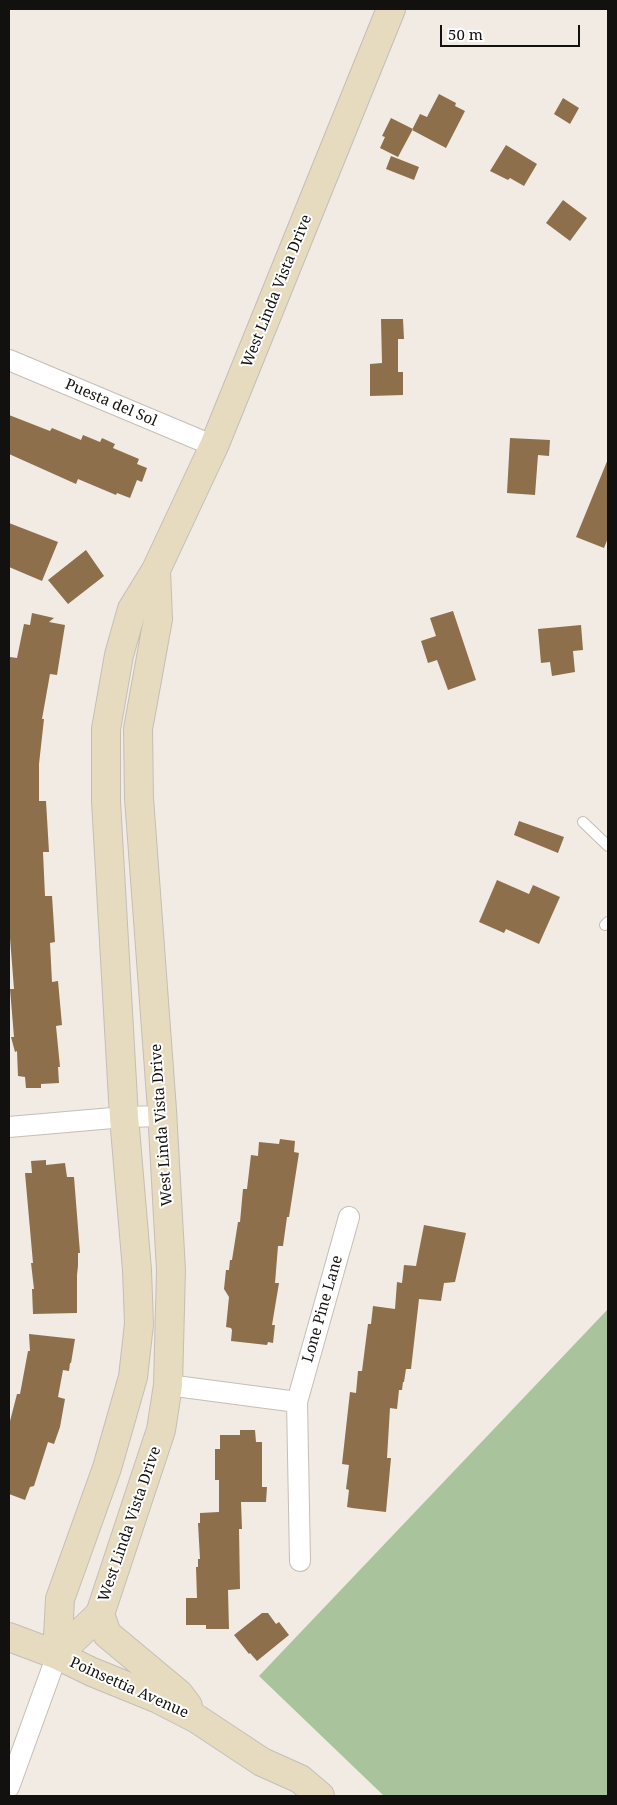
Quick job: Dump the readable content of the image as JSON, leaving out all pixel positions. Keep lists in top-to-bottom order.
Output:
{
  "streets": {
    "main road": ["West Linda Vista Drive", "Poinsettia Avenue"],
    "street": ["Puesta del Sol", "Lone Pine Lane"]
  },
  "crossings": [
    ["West Linda Vista Drive", "Puesta del Sol"],
    ["West Linda Vista Drive", "Poinsettia Avenue"]
  ],
  "scale_bar": "50 m"
}
